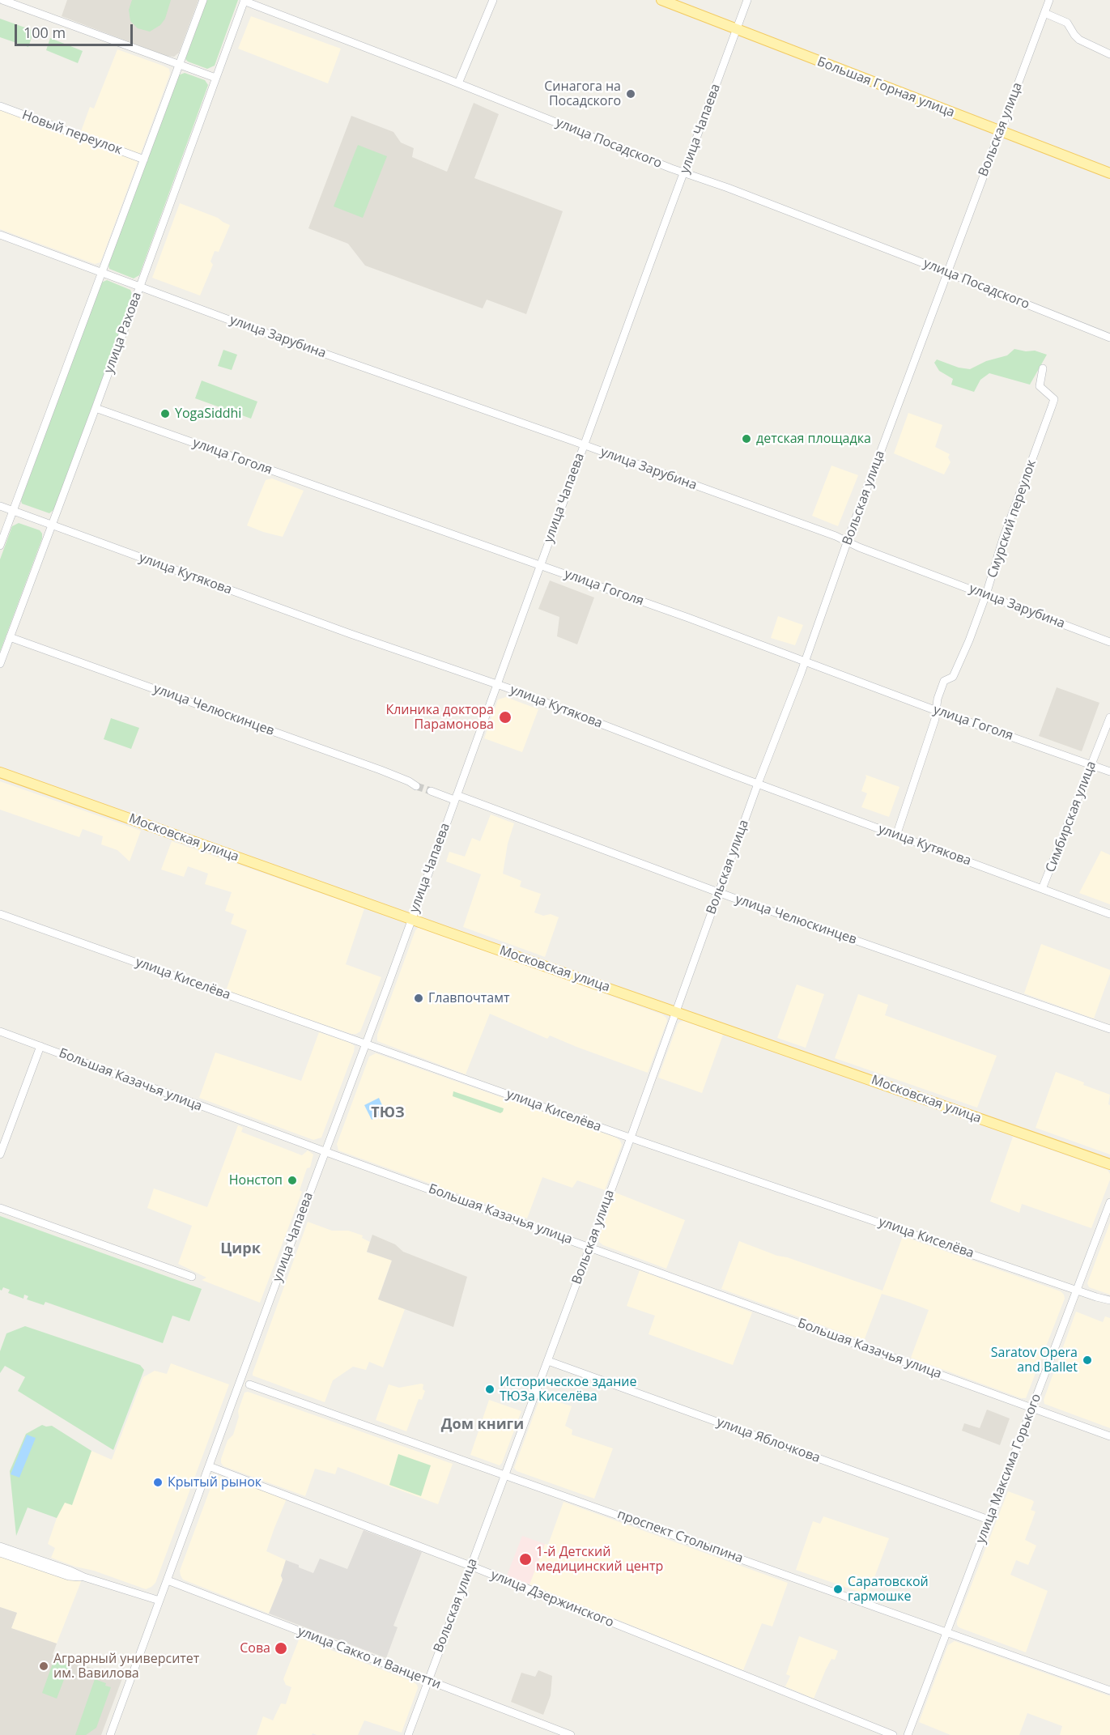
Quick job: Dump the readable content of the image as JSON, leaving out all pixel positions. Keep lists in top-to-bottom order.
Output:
{
  "streets": {
    "main road": ["Большая Горная улица", "Московская улица"],
    "street": [
      "улица Чапаева",
      "Вольская улица",
      "Новый переулок",
      "улица Посадского",
      "улица Рахова",
      "улица Зарубина",
      "улица Гоголя",
      "Смурский переулок",
      "улица Кутякова",
      "улица Челюскинцев",
      "Симбирская улица",
      "улица Киселёва",
      "Большая Казачья улица",
      "улица Яблочкова",
      "улица Максима Горького",
      "проспект Столыпина",
      "улица Дзержинского",
      "улица Сакко и Ванцетти"
    ]
  },
  "crossings": [
    ["Большая Горная улица", "улица Чапаева"],
    ["Большая Горная улица", "Вольская улица"],
    ["улица Чапаева", "улица Посадского"],
    ["улица Чапаева", "улица Зарубина"],
    ["улица Чапаева", "улица Гоголя"],
    ["улица Чапаева", "улица Кутякова"],
    ["улица Чапаева", "улица Челюскинцев"],
    ["улица Чапаева", "Московская улица"],
    ["улица Чапаева", "улица Киселёва"],
    ["улица Чапаева", "Большая Казачья улица"],
    ["улица Чапаева", "улица Дзержинского"],
    ["улица Чапаева", "улица Сакко и Ванцетти"],
    ["Вольская улица", "улица Посадского"],
    ["Вольская улица", "улица Зарубина"],
    ["Вольская улица", "улица Гоголя"],
    ["Вольская улица", "улица Кутякова"],
    ["Вольская улица", "улица Челюскинцев"],
    ["Вольская улица", "Московская улица"],
    ["Вольская улица", "улица Киселёва"],
    ["Вольская улица", "Большая Казачья улица"],
    ["Вольская улица", "улица Яблочкова"],
    ["Вольская улица", "проспект Столыпина"],
    ["Вольская улица", "улица Дзержинского"],
    ["Вольская улица", "улица Сакко и Ванцетти"],
    ["улица Посадского", "улица Рахова"],
    ["улица Рахова", "улица Зарубина"],
    ["улица Рахова", "улица Гоголя"],
    ["улица Рахова", "улица Кутякова"],
    ["улица Рахова", "улица Челюскинцев"],
    ["улица Зарубина", "Смурский переулок"],
    ["улица Гоголя", "Смурский переулок"],
    ["улица Гоголя", "Симбирская улица"],
    ["Смурский переулок", "улица Кутякова"],
    ["улица Кутякова", "Симбирская улица"],
    ["улица Киселёва", "улица Максима Горького"],
    ["Большая Казачья улица", "улица Максима Горького"],
    ["улица Яблочкова", "улица Максима Горького"],
    ["улица Максима Горького", "проспект Столыпина"]
  ],
  "districts": ["ТЮЗ", "Цирк", "Дом книги"],
  "places": [
    "Синагога на Посадского",
    "YogaSiddhi",
    "детская площадка",
    "Клиника доктора Парамонова",
    "Главпочтамт",
    "Нонстоп",
    "Saratov Opera and Ballet",
    "Историческое здание ТЮЗа Киселёва",
    "Крытый рынок",
    "1-й Детский медицинский центр",
    "Саратовской гармошке",
    "Сова",
    "Аграрный университет им. Вавилова"
  ],
  "scale_bar": "100 m"
}
